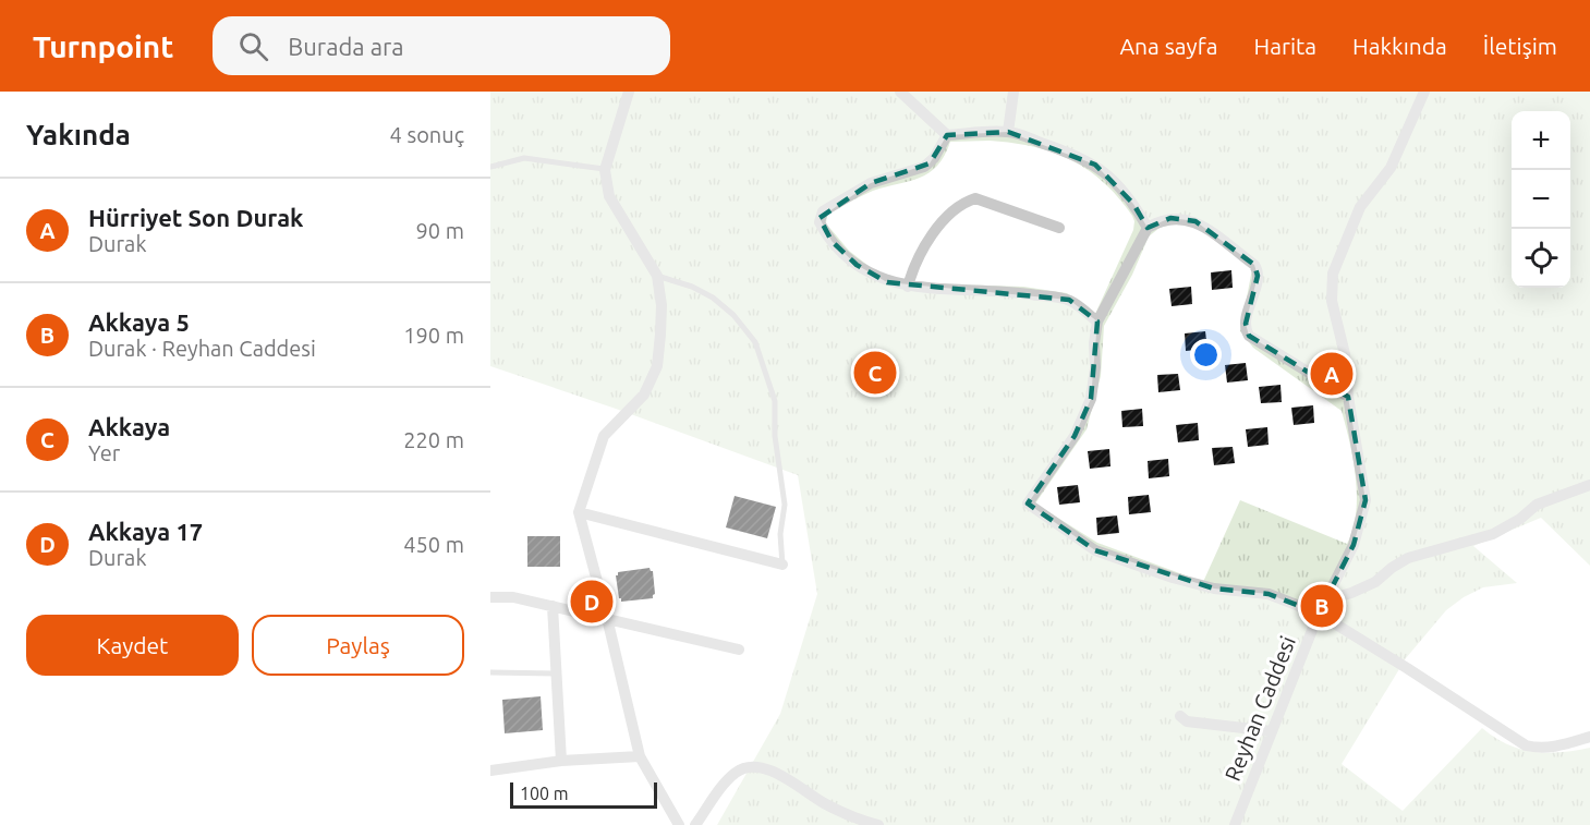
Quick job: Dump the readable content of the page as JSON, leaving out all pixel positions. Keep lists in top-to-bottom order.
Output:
{
  "streets": {
    "street": ["Reyhan Caddesi"]
  },
  "scale_bar": "100 m",
  "page": {
    "header": "Turnpoint",
    "search": "Burada ara",
    "nav": [
      "Ana sayfa",
      "Harita",
      "Hakkında",
      "İletişim"
    ],
    "heading": ["Yakında", "4 sonuç"],
    "map_buttons": ["+", "−"],
    "list": [
      {
        "mark": "A",
        "name": "Hürriyet Son Durak",
        "note": "Durak",
        "value": "90 m"
      },
      {
        "mark": "B",
        "name": "Akkaya 5",
        "note": "Durak · Reyhan Caddesi",
        "value": "190 m"
      },
      {
        "mark": "C",
        "name": "Akkaya",
        "note": "Yer",
        "value": "220 m"
      },
      {
        "mark": "D",
        "name": "Akkaya 17",
        "note": "Durak",
        "value": "450 m"
      }
    ],
    "pins": [
      "C",
      "A",
      "D",
      "B"
    ],
    "buttons": ["Kaydet", "Paylaş"],
    "scale": "100 m"
  }
}
